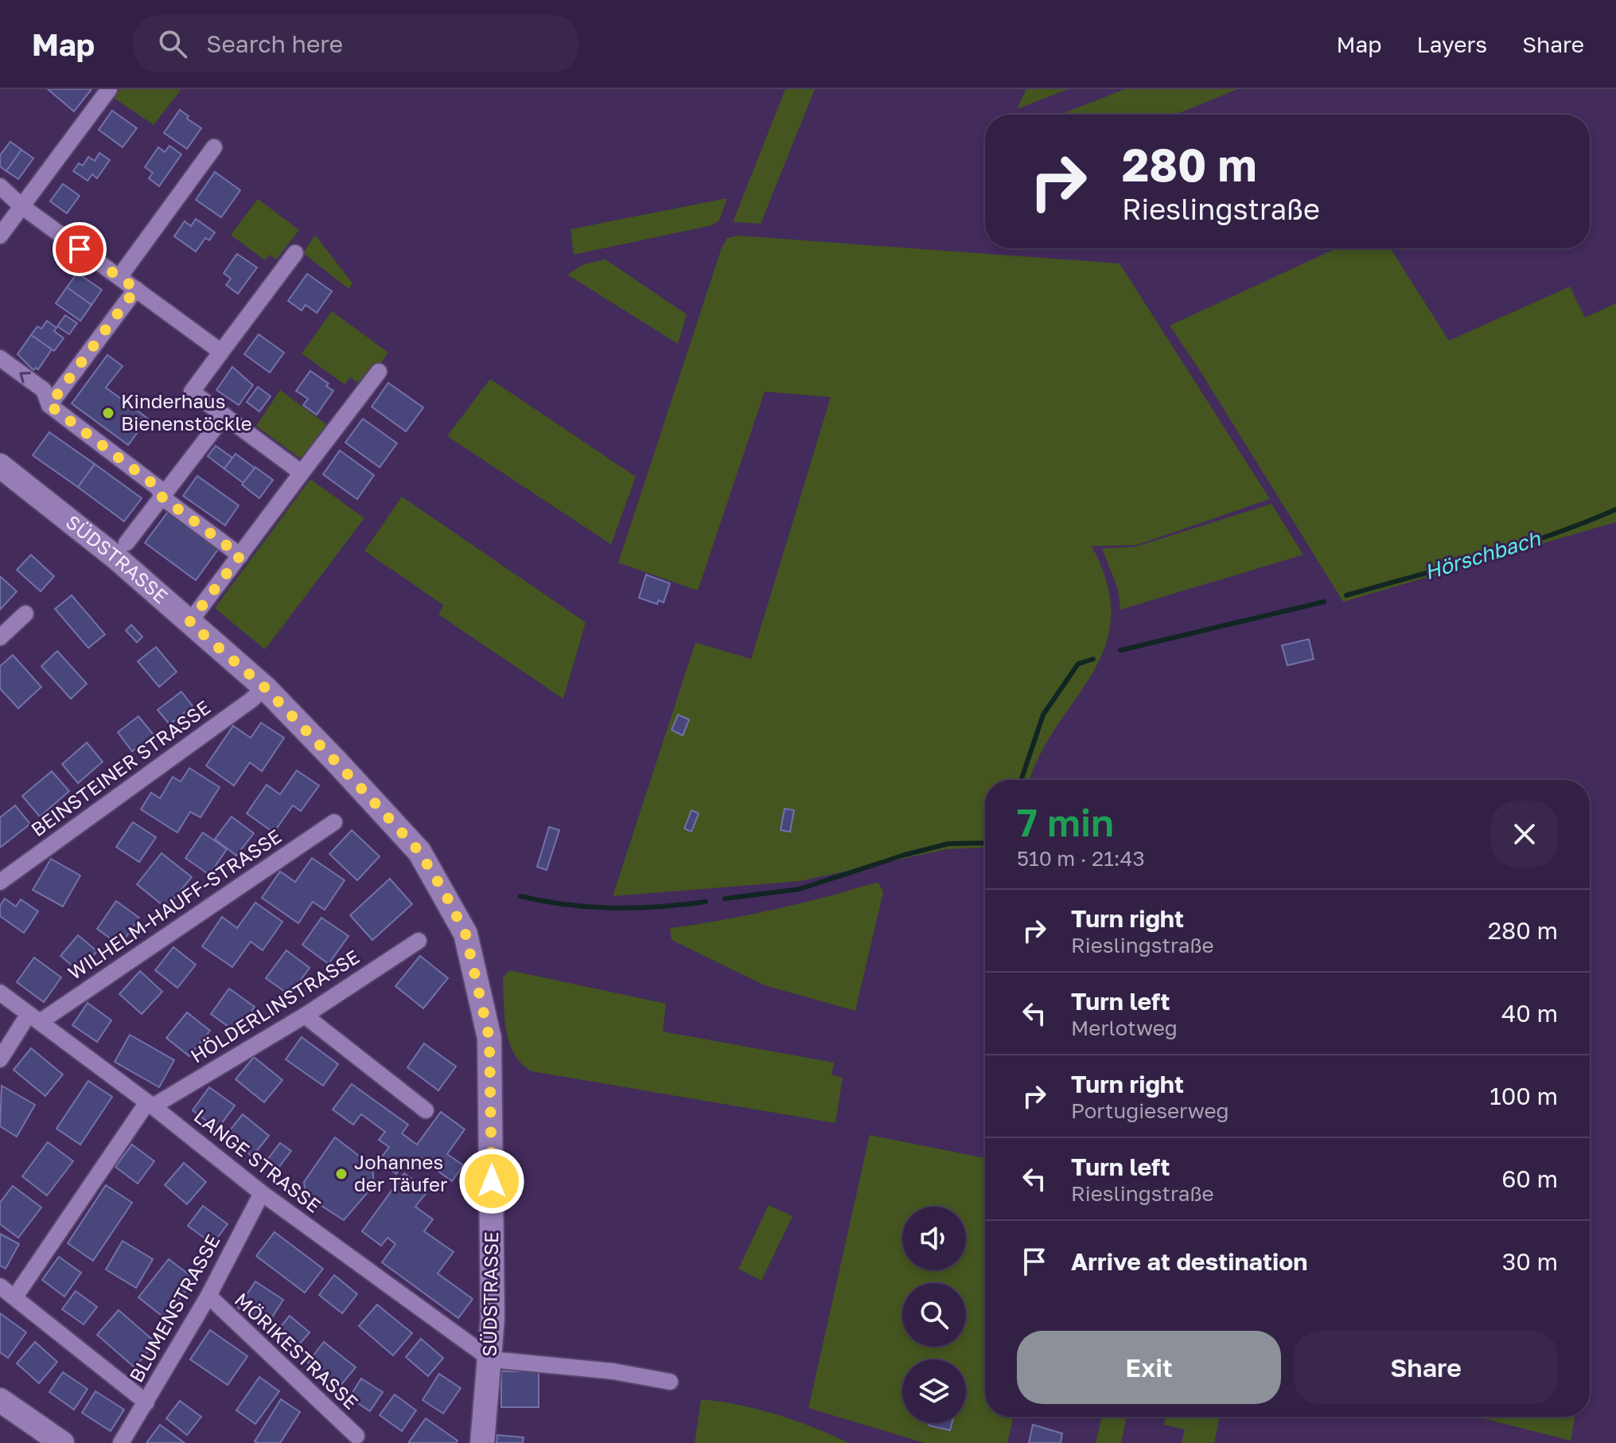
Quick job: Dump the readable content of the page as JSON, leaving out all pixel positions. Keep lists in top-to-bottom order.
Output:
{
  "streets": {
    "street": [
      "SÜDSTRASSE",
      "BEINSTEINER STRASSE",
      "WILHELM-HAUFF-STRASSE",
      "HÖLDERLINSTRASSE",
      "LANGE STRASSE",
      "BLUMENSTRASSE",
      "MÖRIKESTRASSE"
    ]
  },
  "crossings": [
    ["SÜDSTRASSE", "BEINSTEINER STRASSE"],
    ["SÜDSTRASSE", "LANGE STRASSE"],
    ["WILHELM-HAUFF-STRASSE", "LANGE STRASSE"],
    ["HÖLDERLINSTRASSE", "LANGE STRASSE"],
    ["LANGE STRASSE", "BLUMENSTRASSE"],
    ["BLUMENSTRASSE", "MÖRIKESTRASSE"]
  ],
  "water": ["Hörschbach"],
  "places": ["Kinderhaus Bienenstöckle", "Johannes der Täufer"],
  "page": {
    "header": "Map",
    "search": "Search here",
    "nav": ["Map", "Layers", "Share"],
    "turn": ["280 m", "Rieslingstraße"],
    "heading": ["7 min", "510 m · 21:43"],
    "list": [
      {
        "name": "Turn right",
        "note": "Rieslingstraße",
        "value": "280 m"
      },
      {
        "name": "Turn left",
        "note": "Merlotweg",
        "value": "40 m"
      },
      {
        "name": "Turn right",
        "note": "Portugieserweg",
        "value": "100 m"
      },
      {
        "name": "Turn left",
        "note": "Rieslingstraße",
        "value": "60 m"
      },
      {
        "name": "Arrive at destination",
        "value": "30 m"
      }
    ],
    "buttons": ["Exit", "Share"]
  }
}
